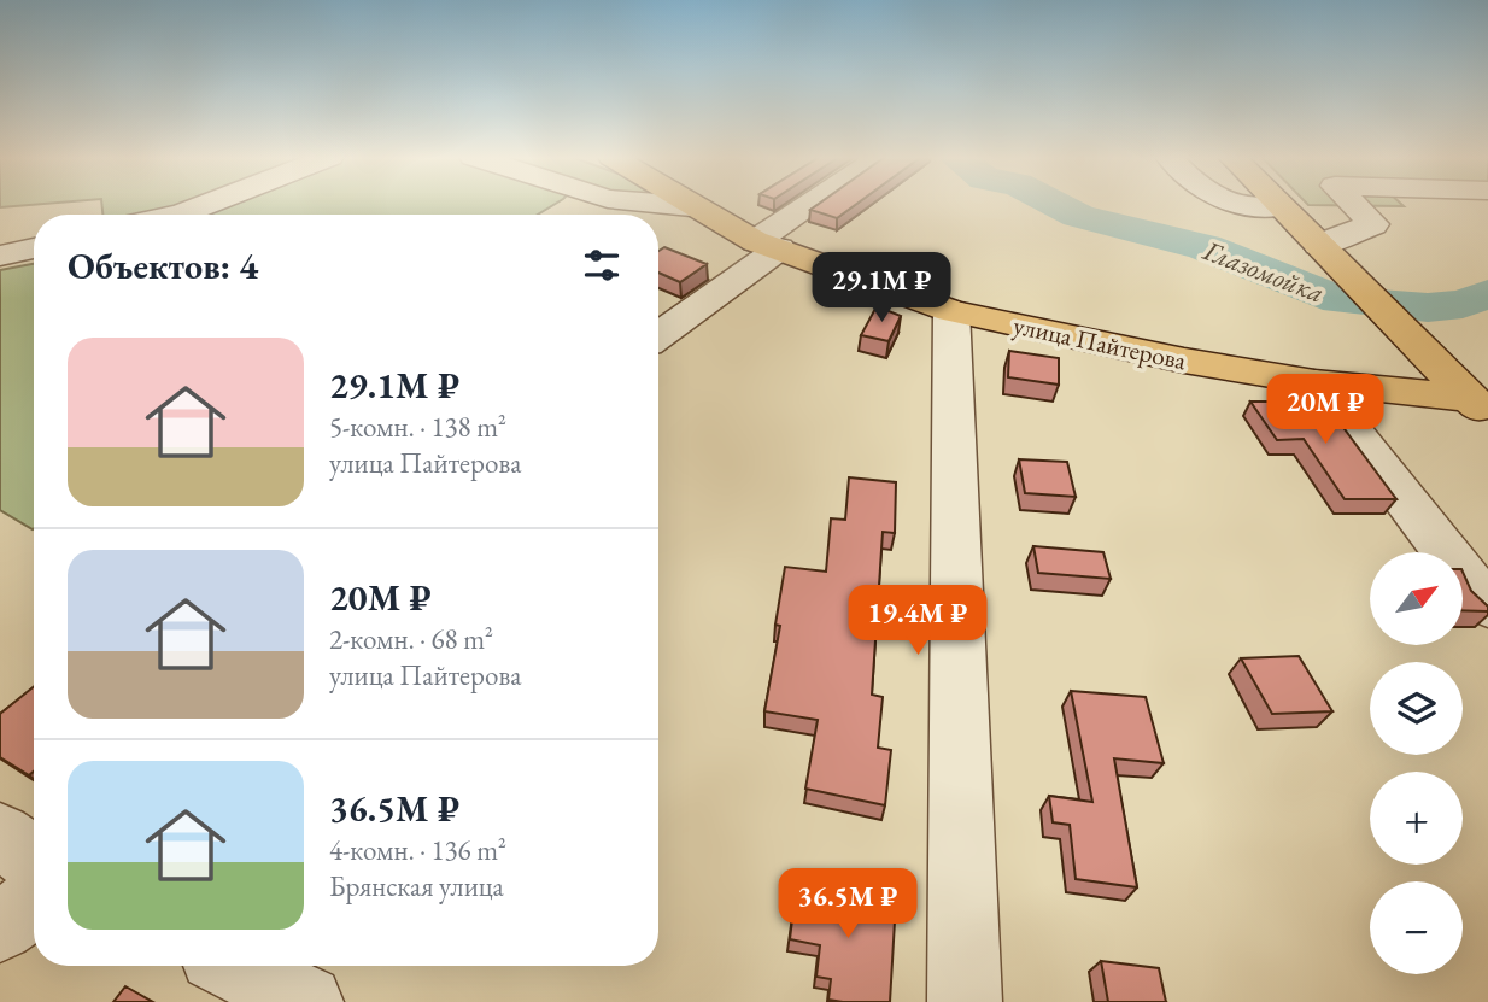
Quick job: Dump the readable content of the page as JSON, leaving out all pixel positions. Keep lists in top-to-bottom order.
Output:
{
  "streets": {
    "main road": ["улица Пайтерова"]
  },
  "water": ["Глазомойка"],
  "north": "top right",
  "page": {
    "heading": "Объектов: 4",
    "price": [
      "29.1M ₽",
      "20M ₽",
      "19.4M ₽",
      "36.5M ₽"
    ],
    "list": [
      {
        "name": "29.1M ₽",
        "note": "5-комн. · 138 m² · улица Пайтерова"
      },
      {
        "name": "20M ₽",
        "note": "2-комн. · 68 m² · улица Пайтерова"
      },
      {
        "name": "36.5M ₽",
        "note": "4-комн. · 136 m² · Брянская улица"
      }
    ],
    "map_buttons": ["+", "−"]
  }
}
